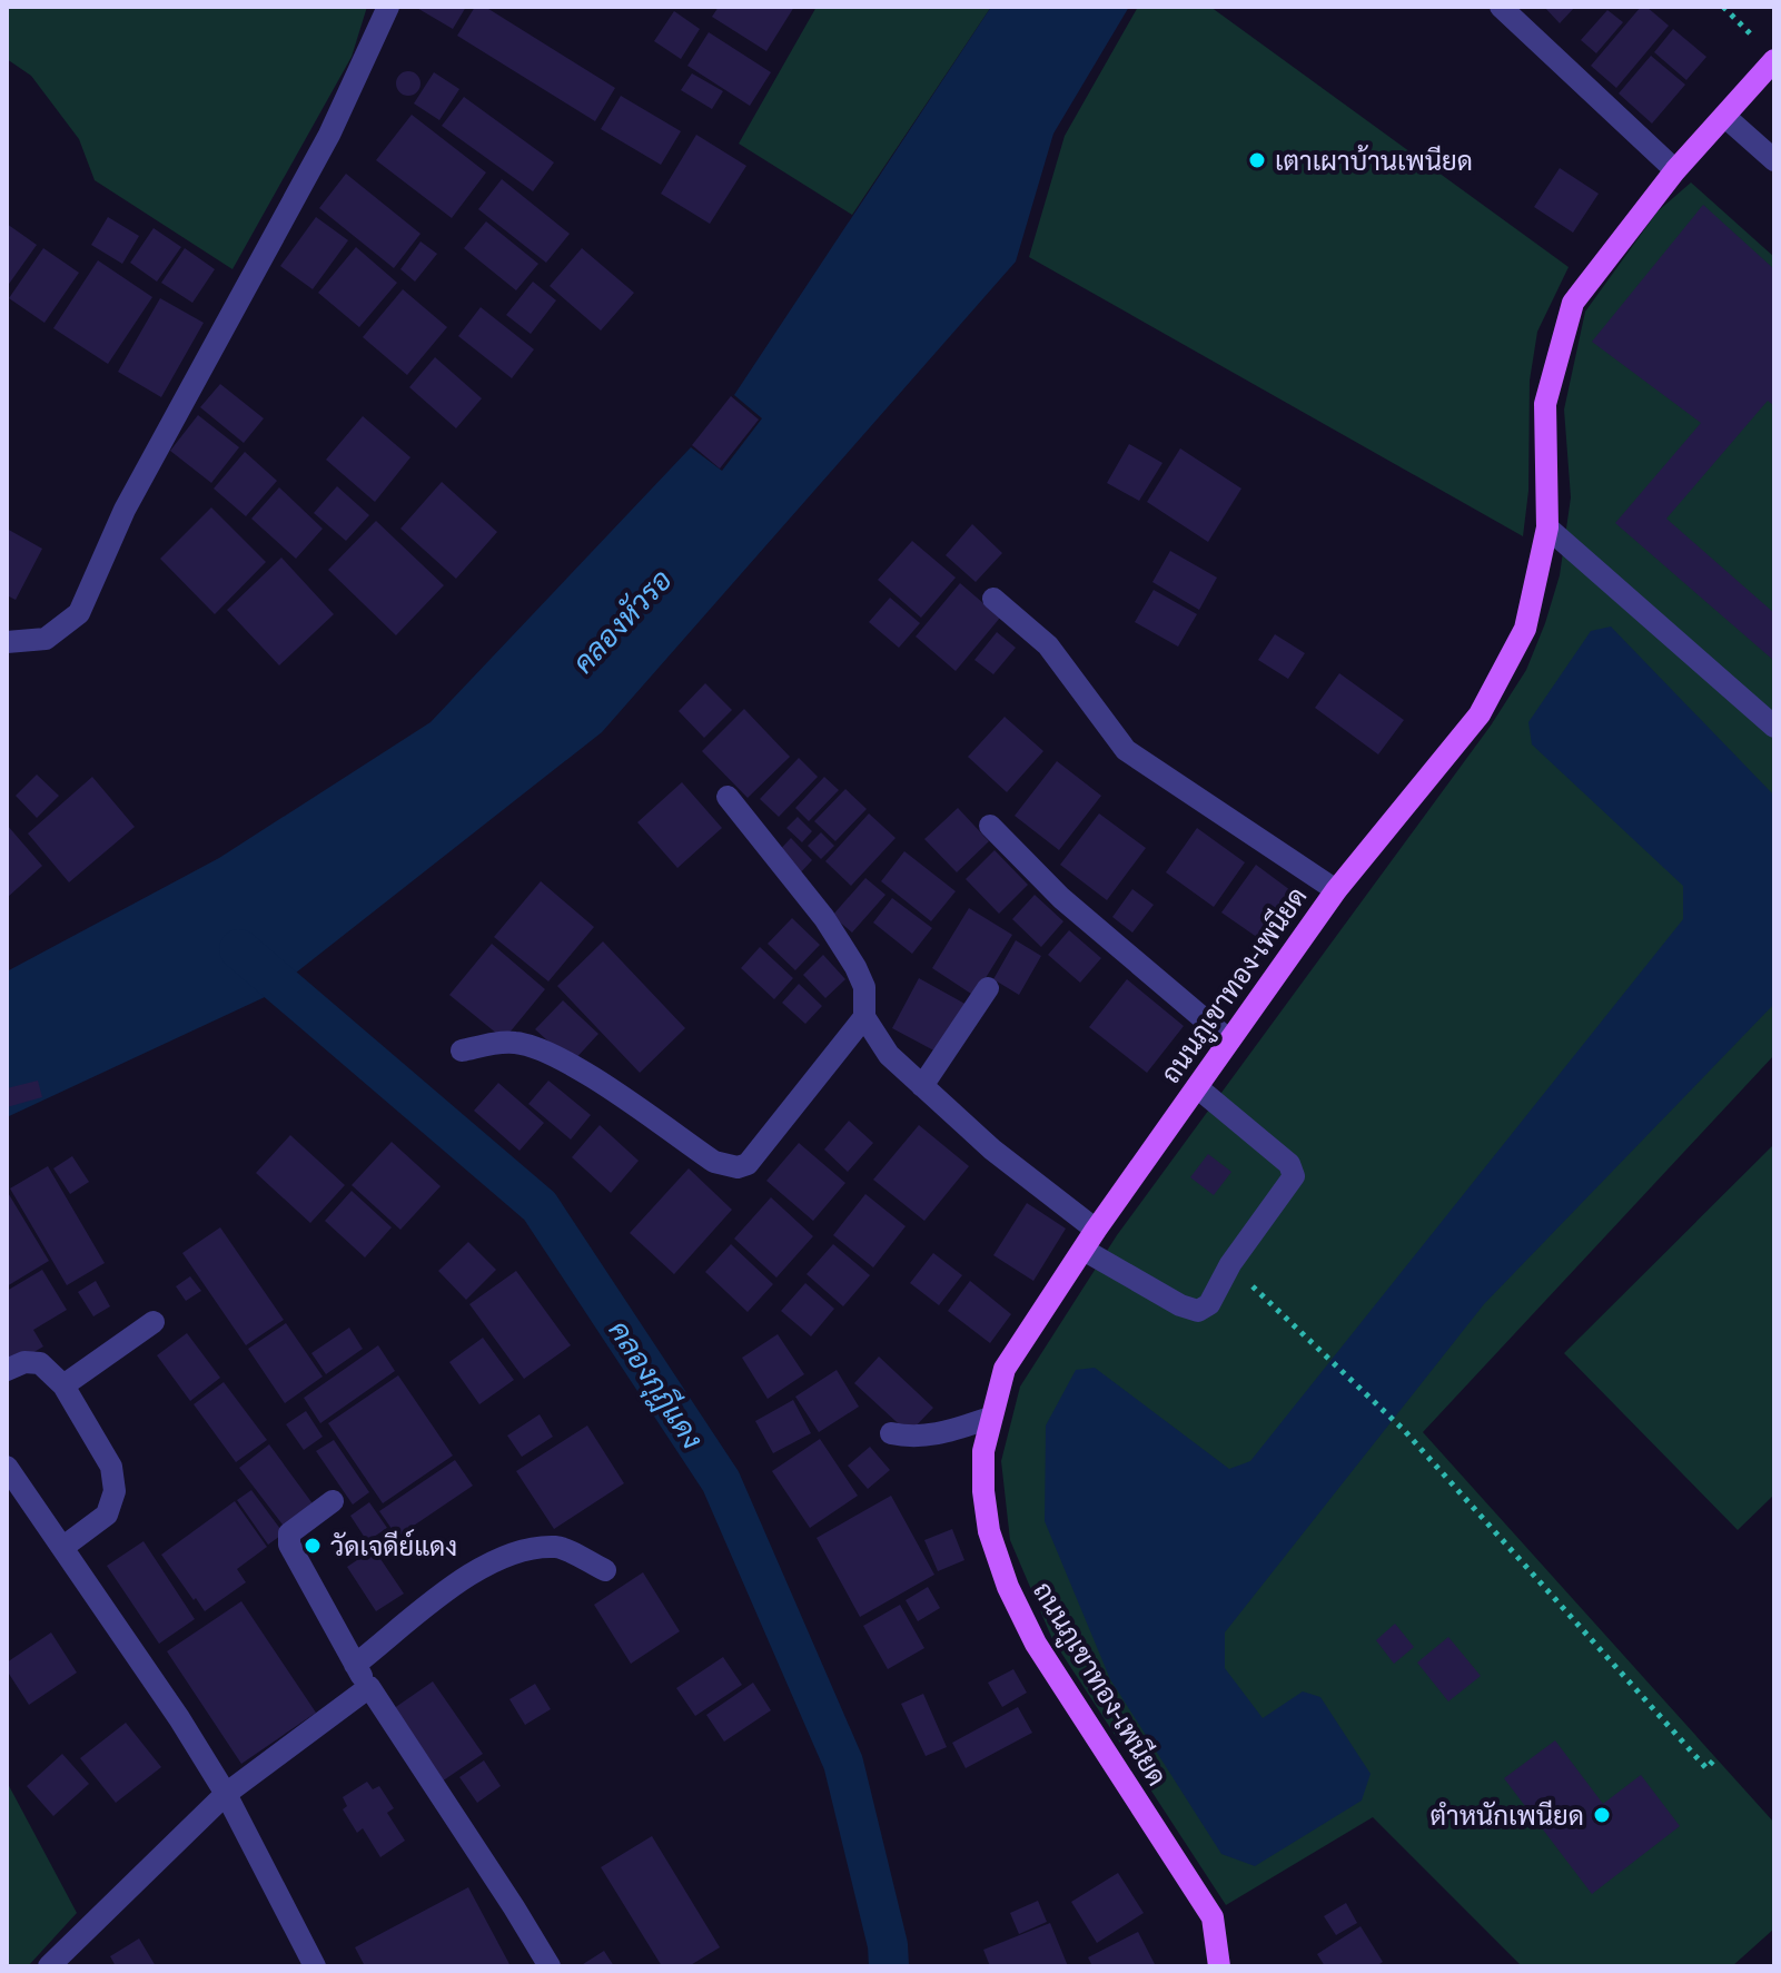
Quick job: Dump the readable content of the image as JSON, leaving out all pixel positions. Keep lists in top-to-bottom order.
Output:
{
  "streets": {
    "main road": ["ถนนภูเขาทอง-เพนียด"]
  },
  "water": ["คลองหัวรอ", "คลองกุฎีแดง"],
  "places": ["เตาเผาบ้านเพนียด", "วัดเจดีย์แดง", "ตำหนักเพนียด"]
}
